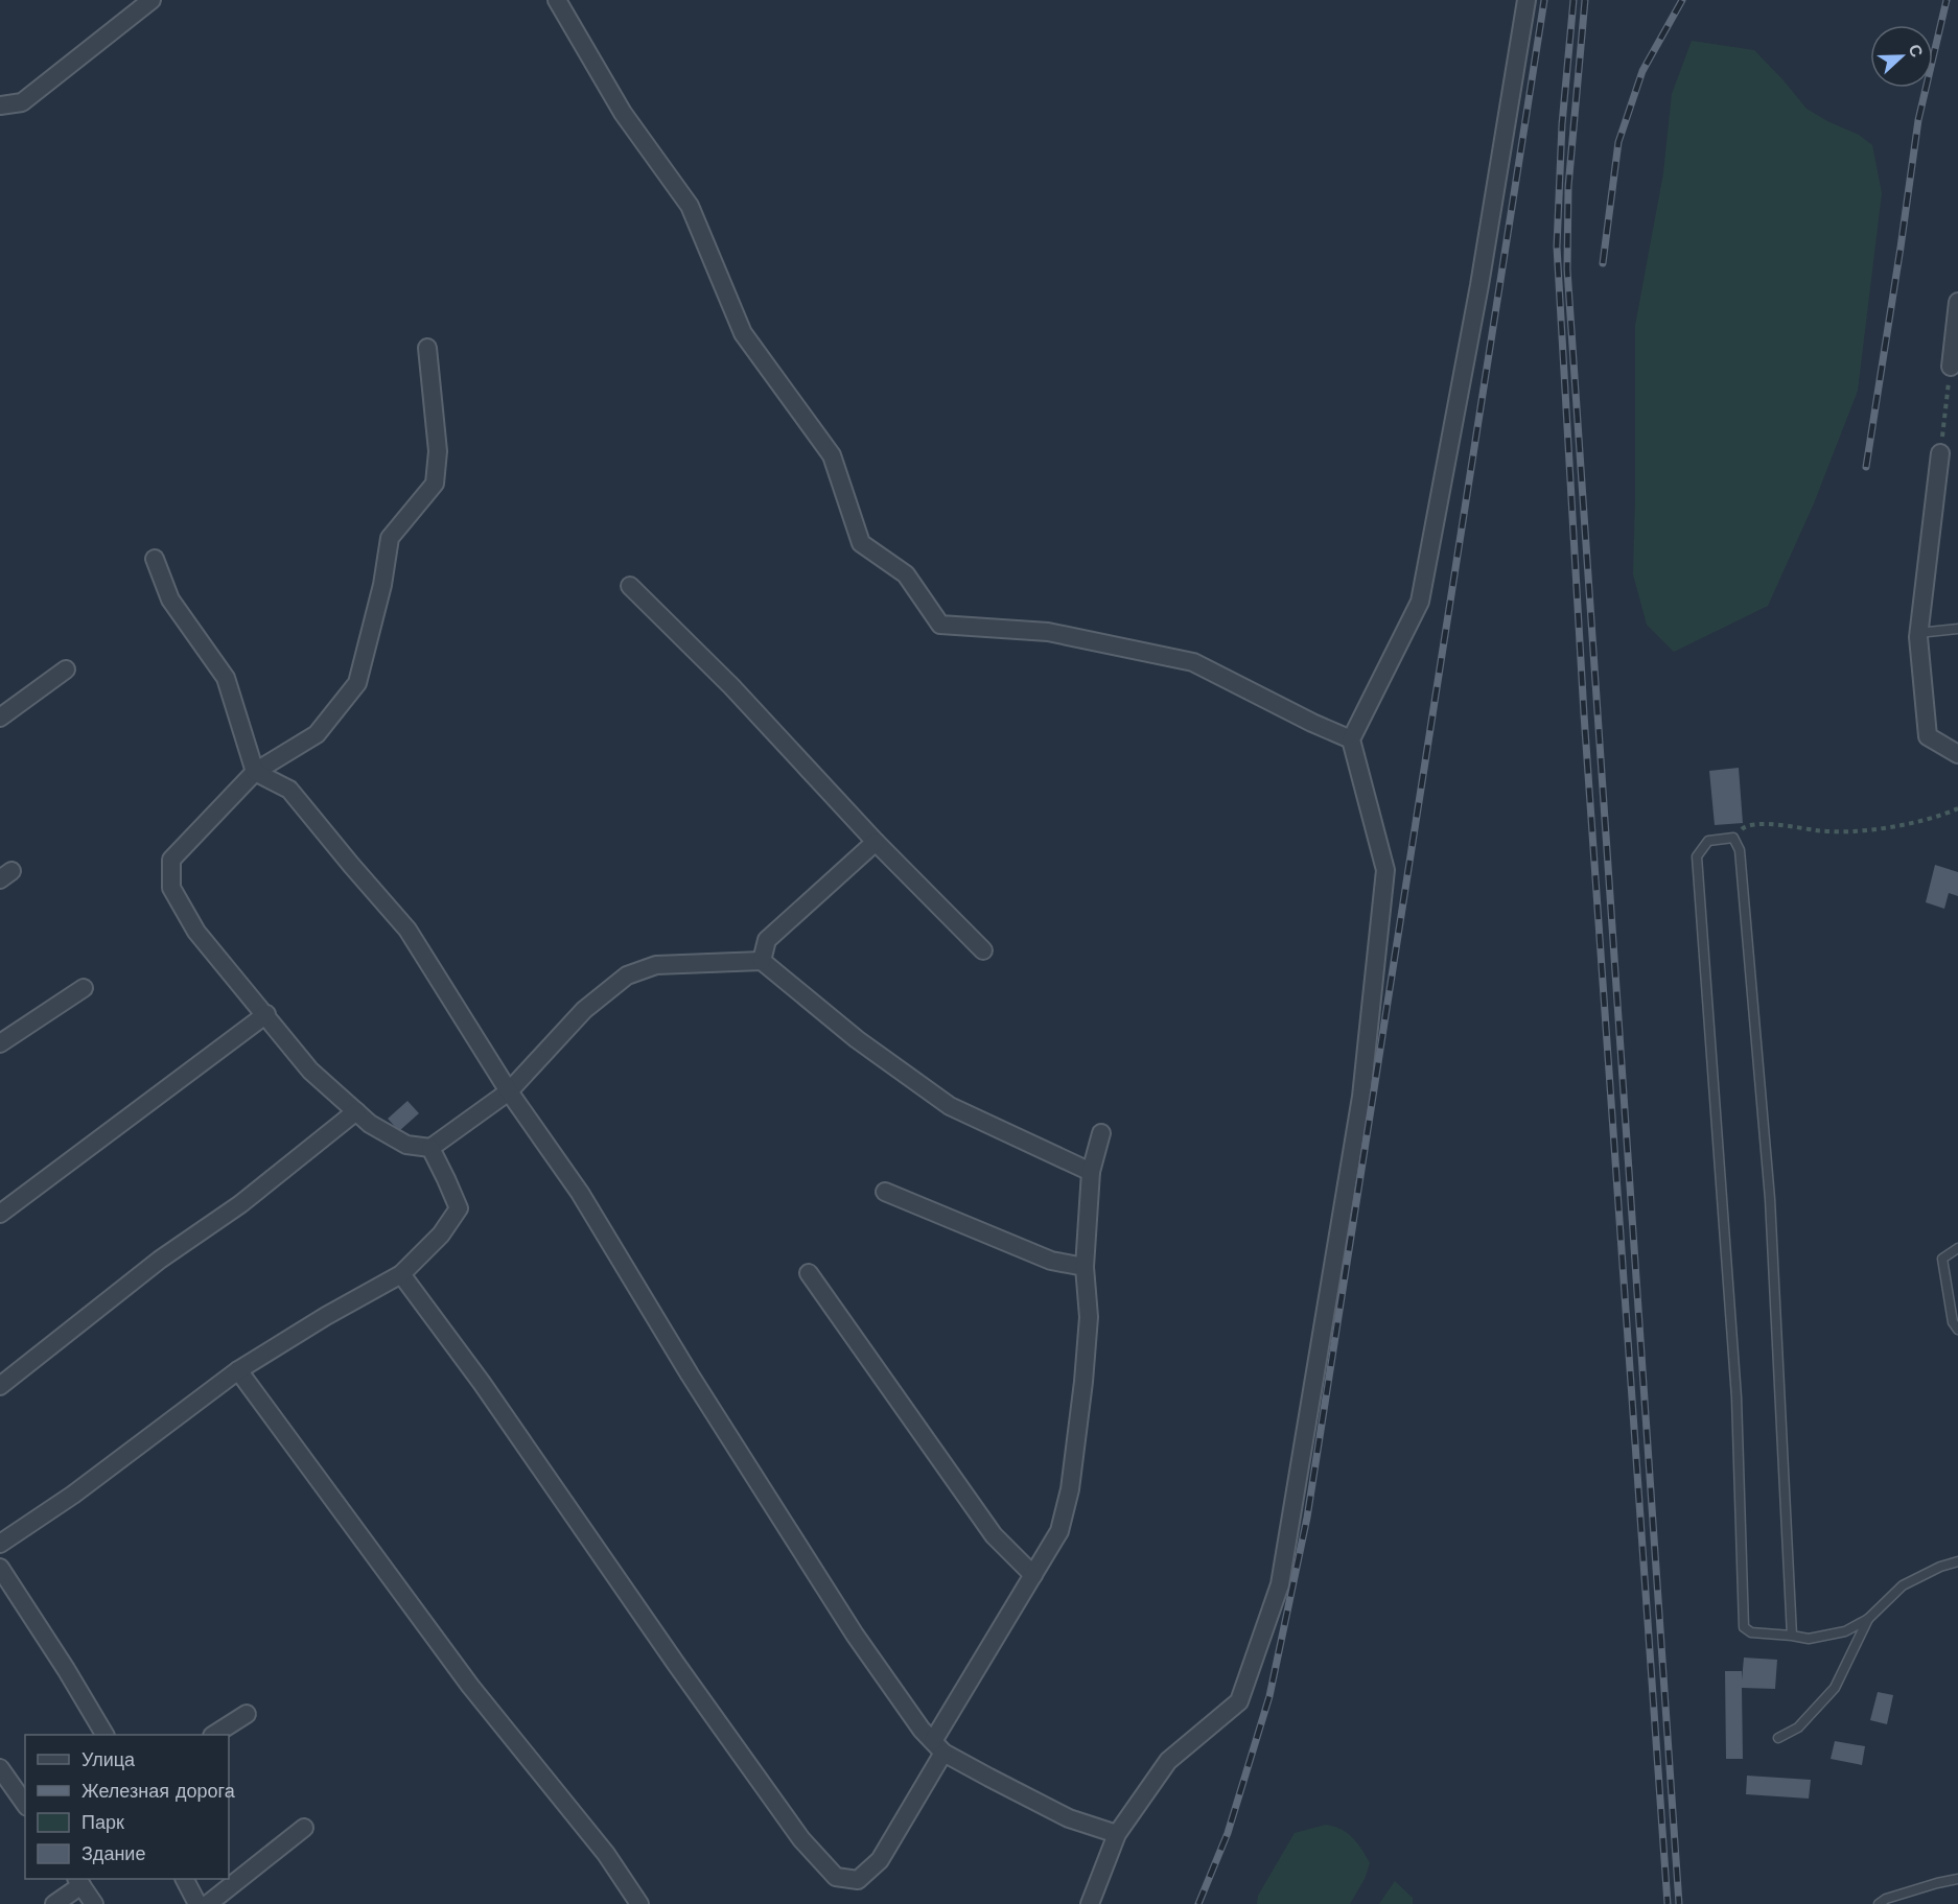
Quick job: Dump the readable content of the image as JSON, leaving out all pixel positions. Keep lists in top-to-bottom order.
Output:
{
  "legend": [
    "Улица",
    "Железная дорога",
    "Парк",
    "Здание"
  ],
  "north": "right"
}
